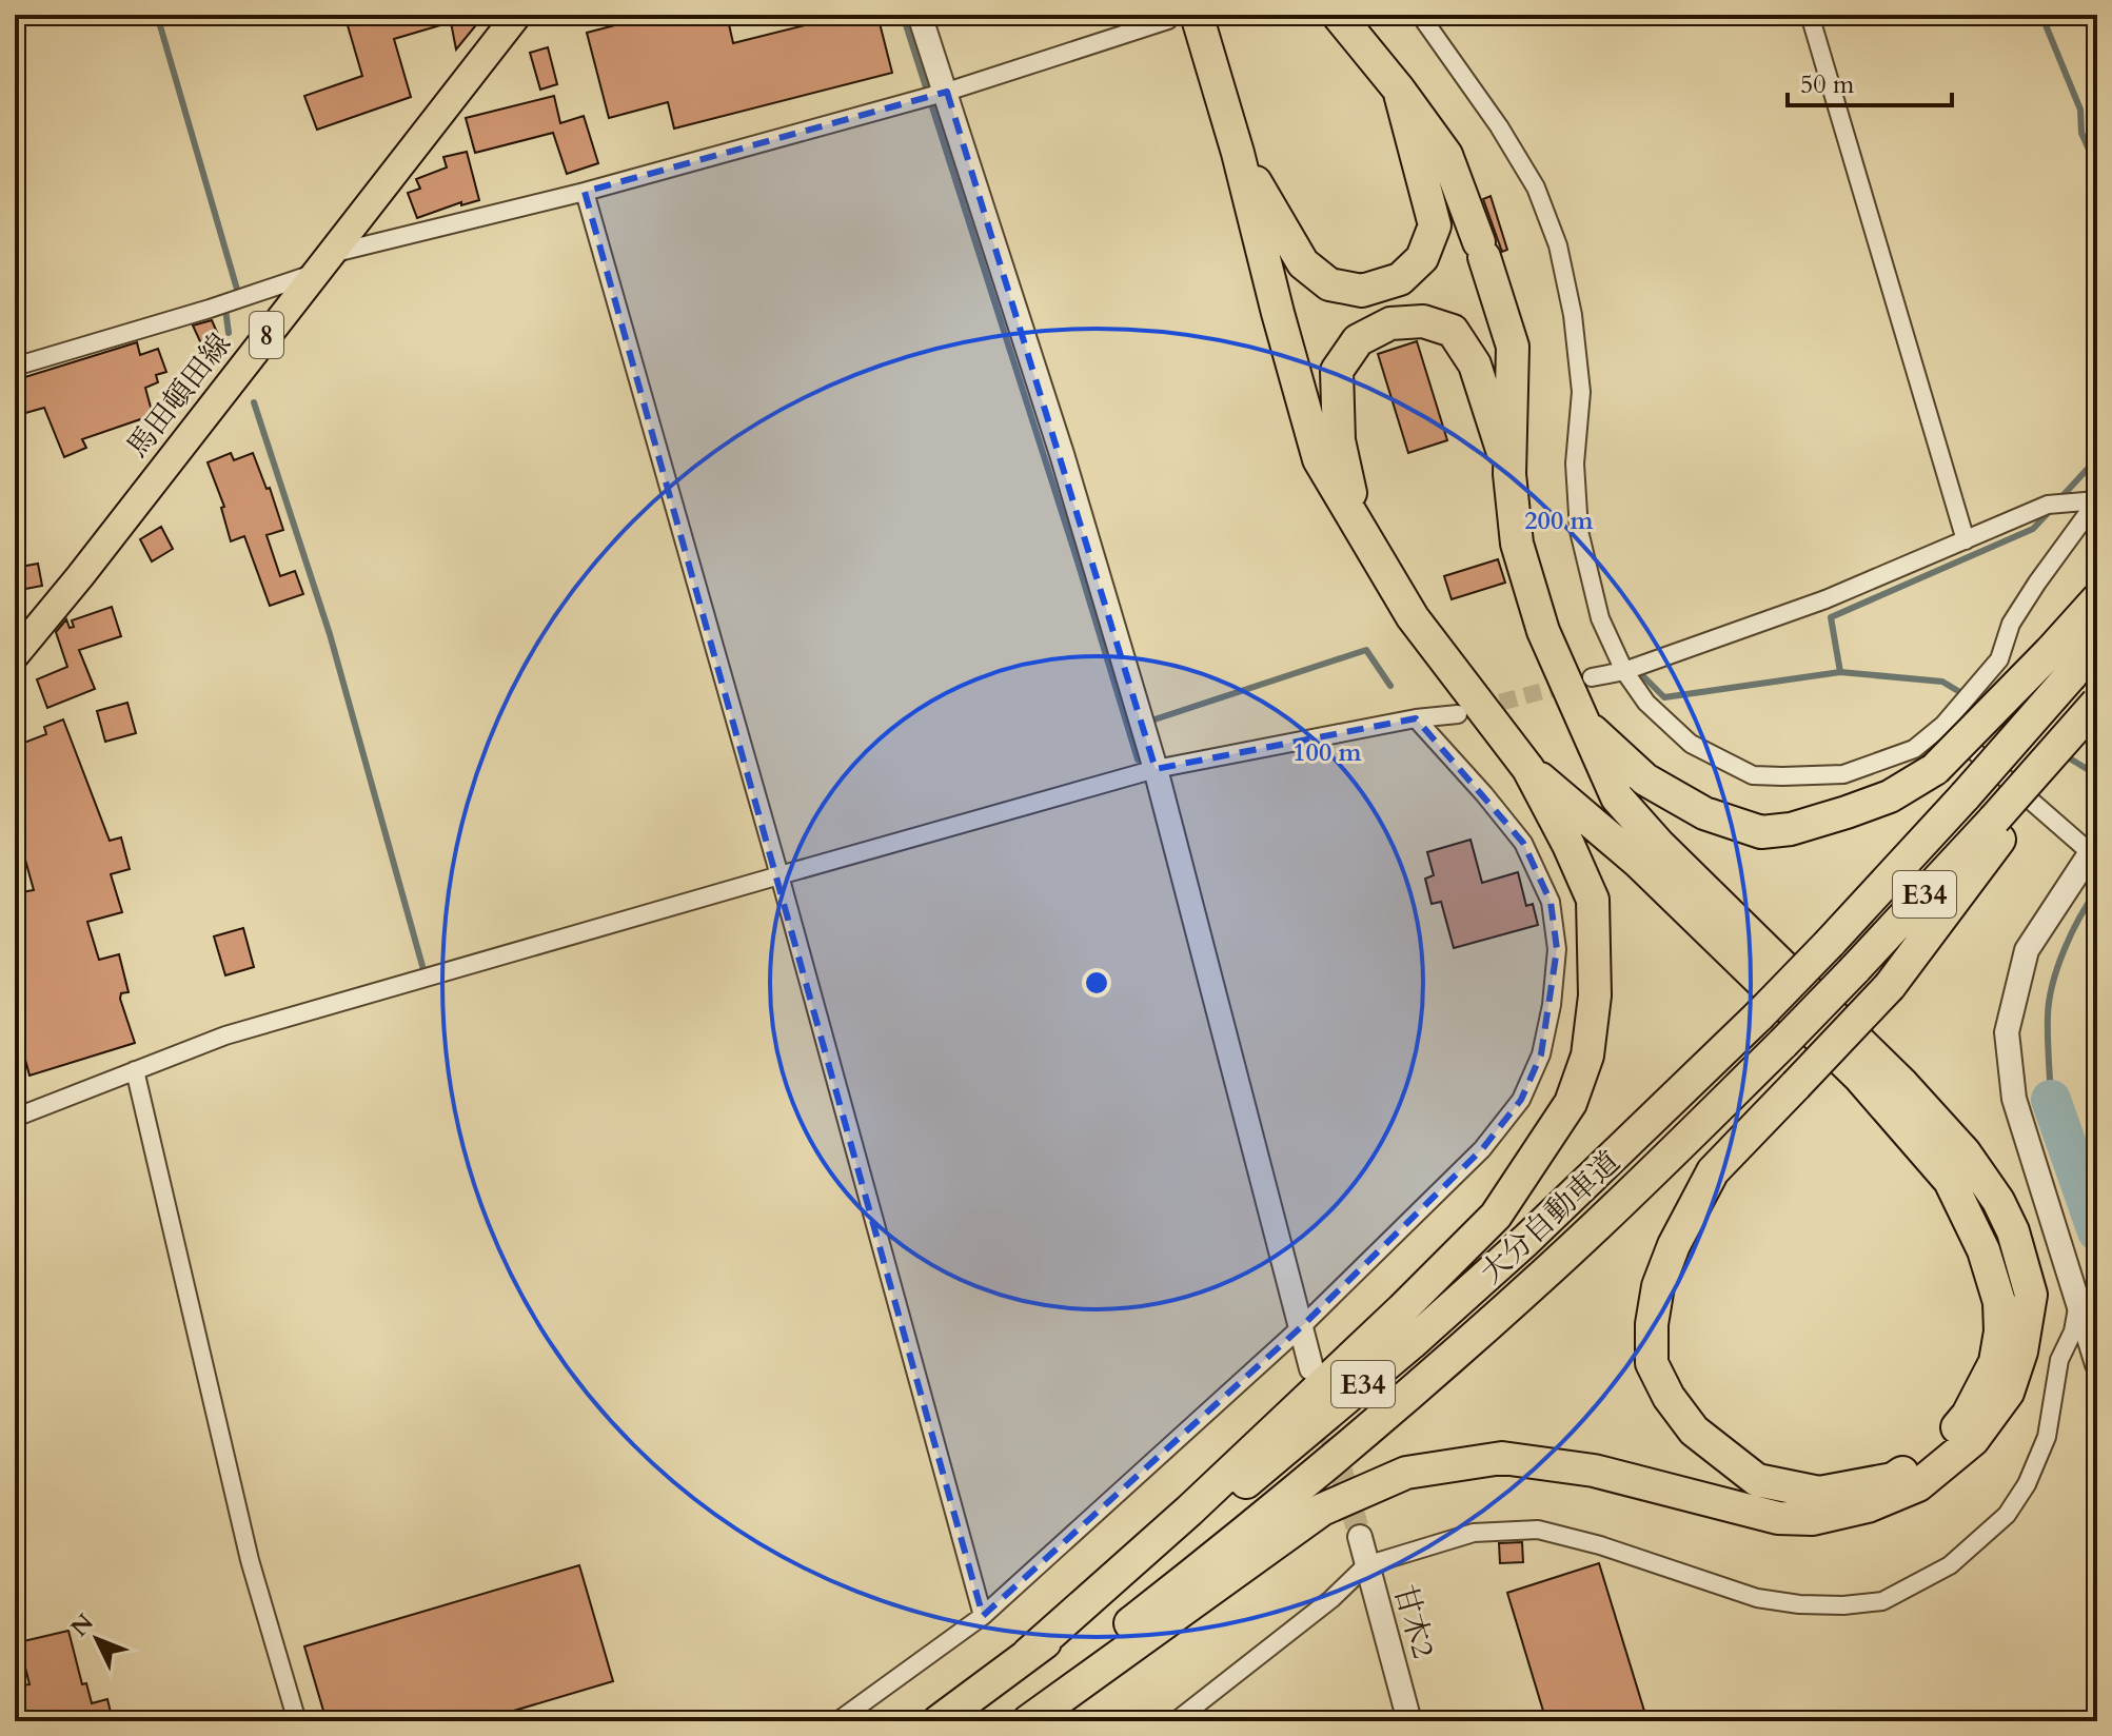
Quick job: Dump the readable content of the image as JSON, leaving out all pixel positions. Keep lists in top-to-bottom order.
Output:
{
  "streets": {
    "highway": ["E34", "大分自動車道"],
    "main road": ["8", "馬田頓田線"],
    "street": ["甘木2"]
  },
  "scale_bar": "50 m",
  "north": "top left",
  "rings": ["200 m", "100 m"]
}
